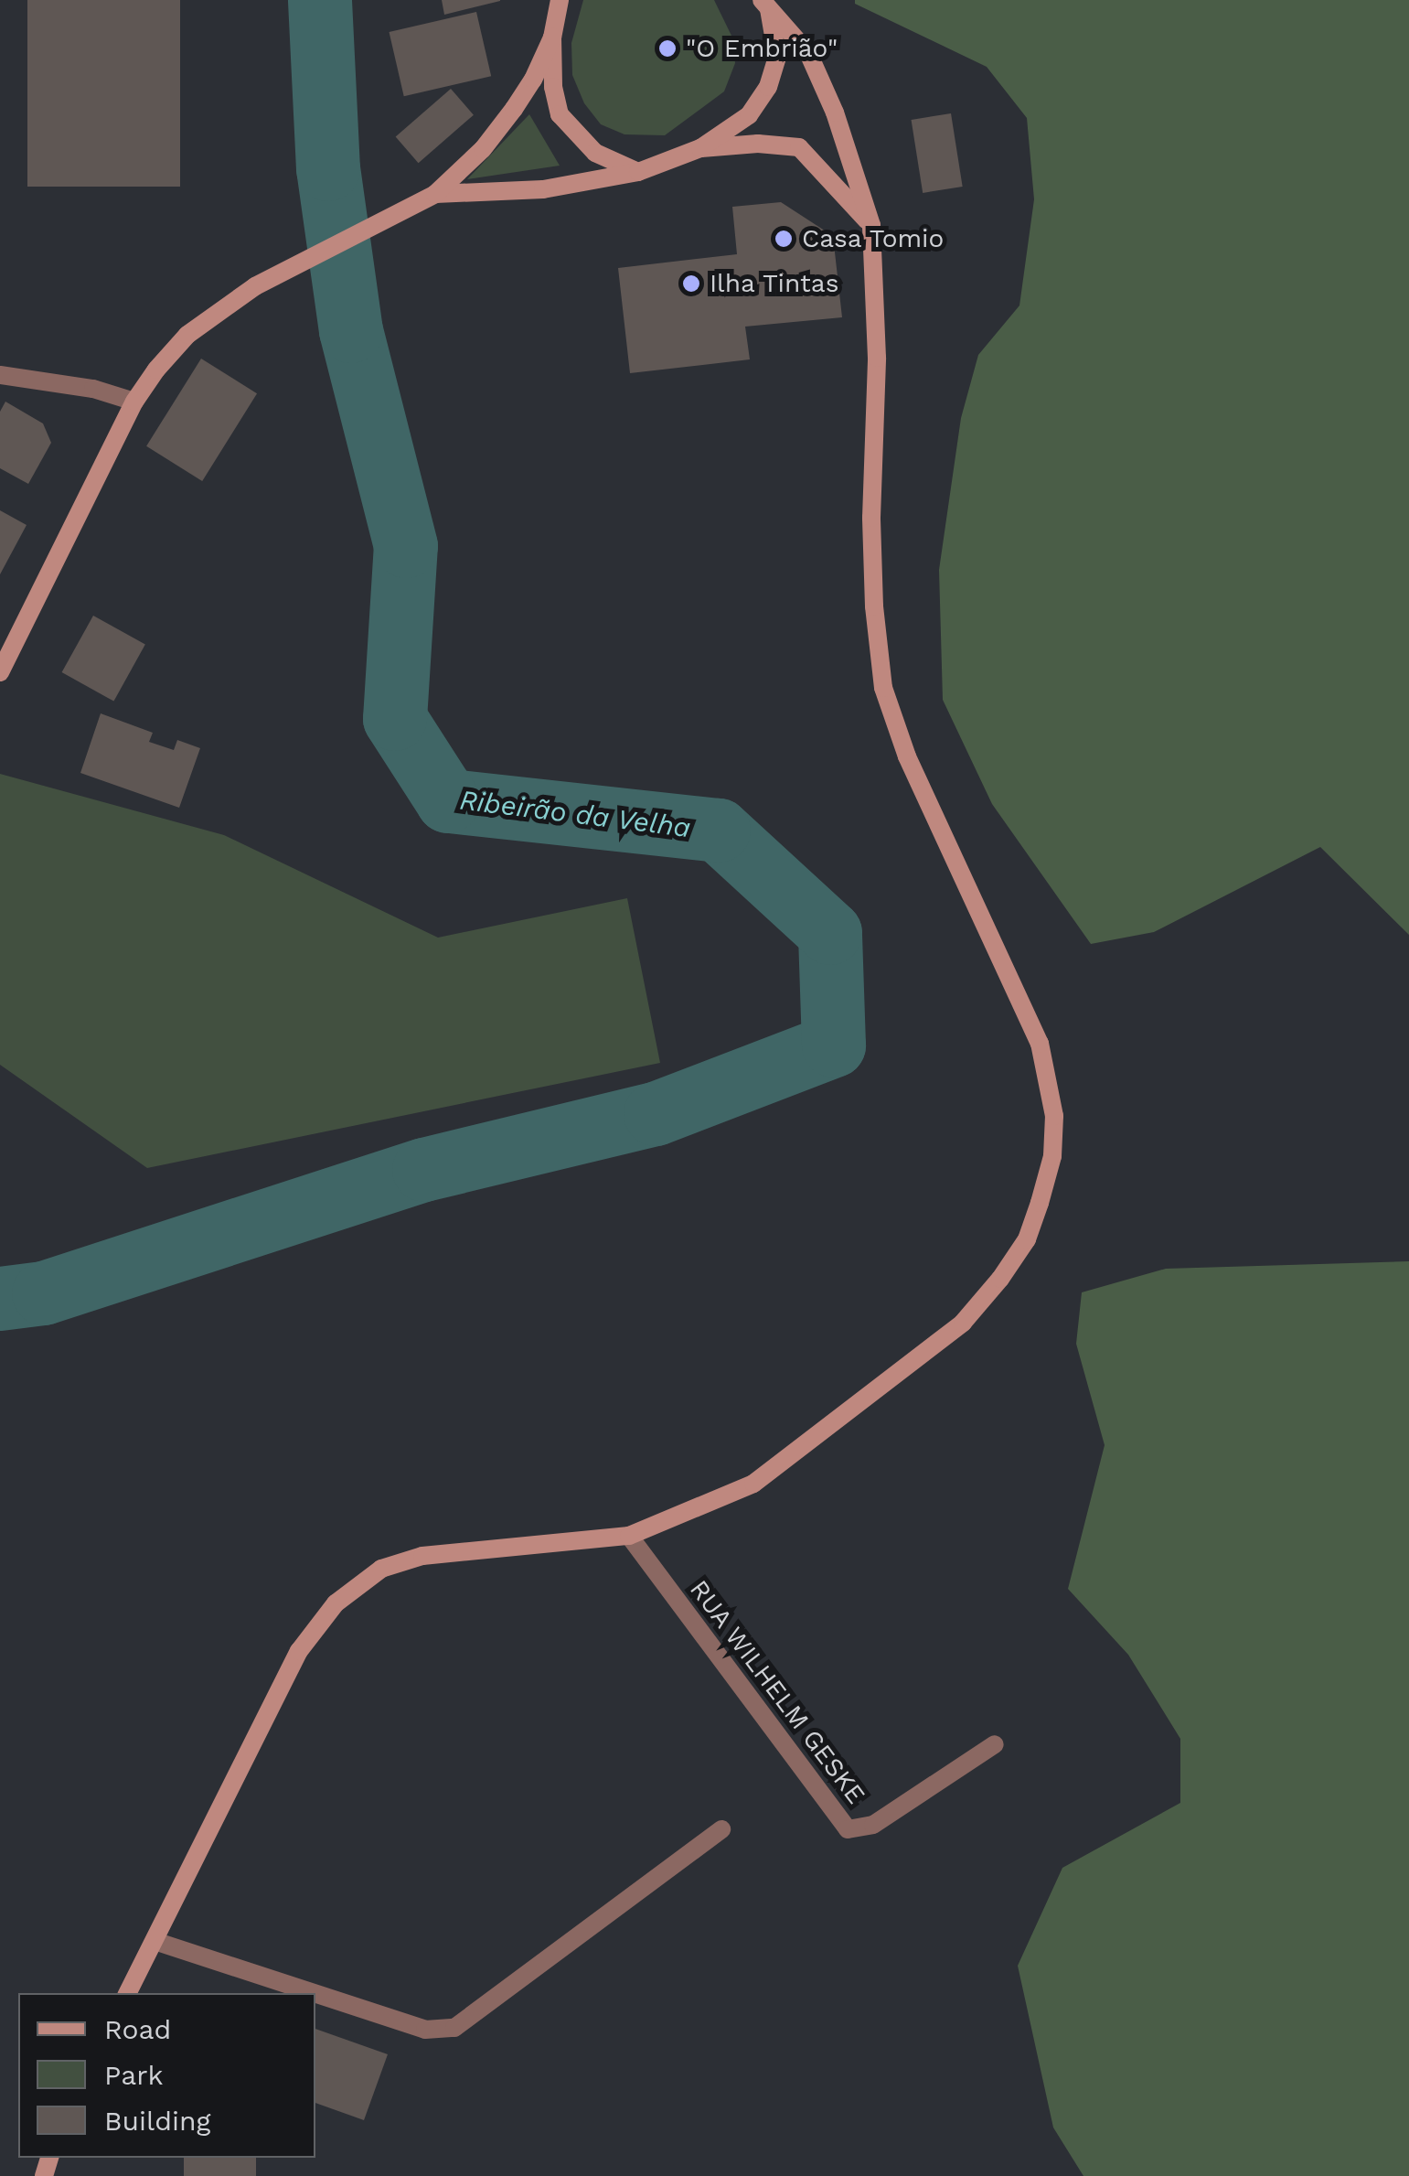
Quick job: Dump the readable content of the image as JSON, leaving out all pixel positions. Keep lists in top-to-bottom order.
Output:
{
  "streets": {
    "street": ["RUA WILHELM GESKE"]
  },
  "water": ["Ribeirão da Velha"],
  "places": ["\"O Embrião\"", "Casa Tomio", "Ilha Tintas"],
  "legend": ["Road", "Park", "Building"]
}
